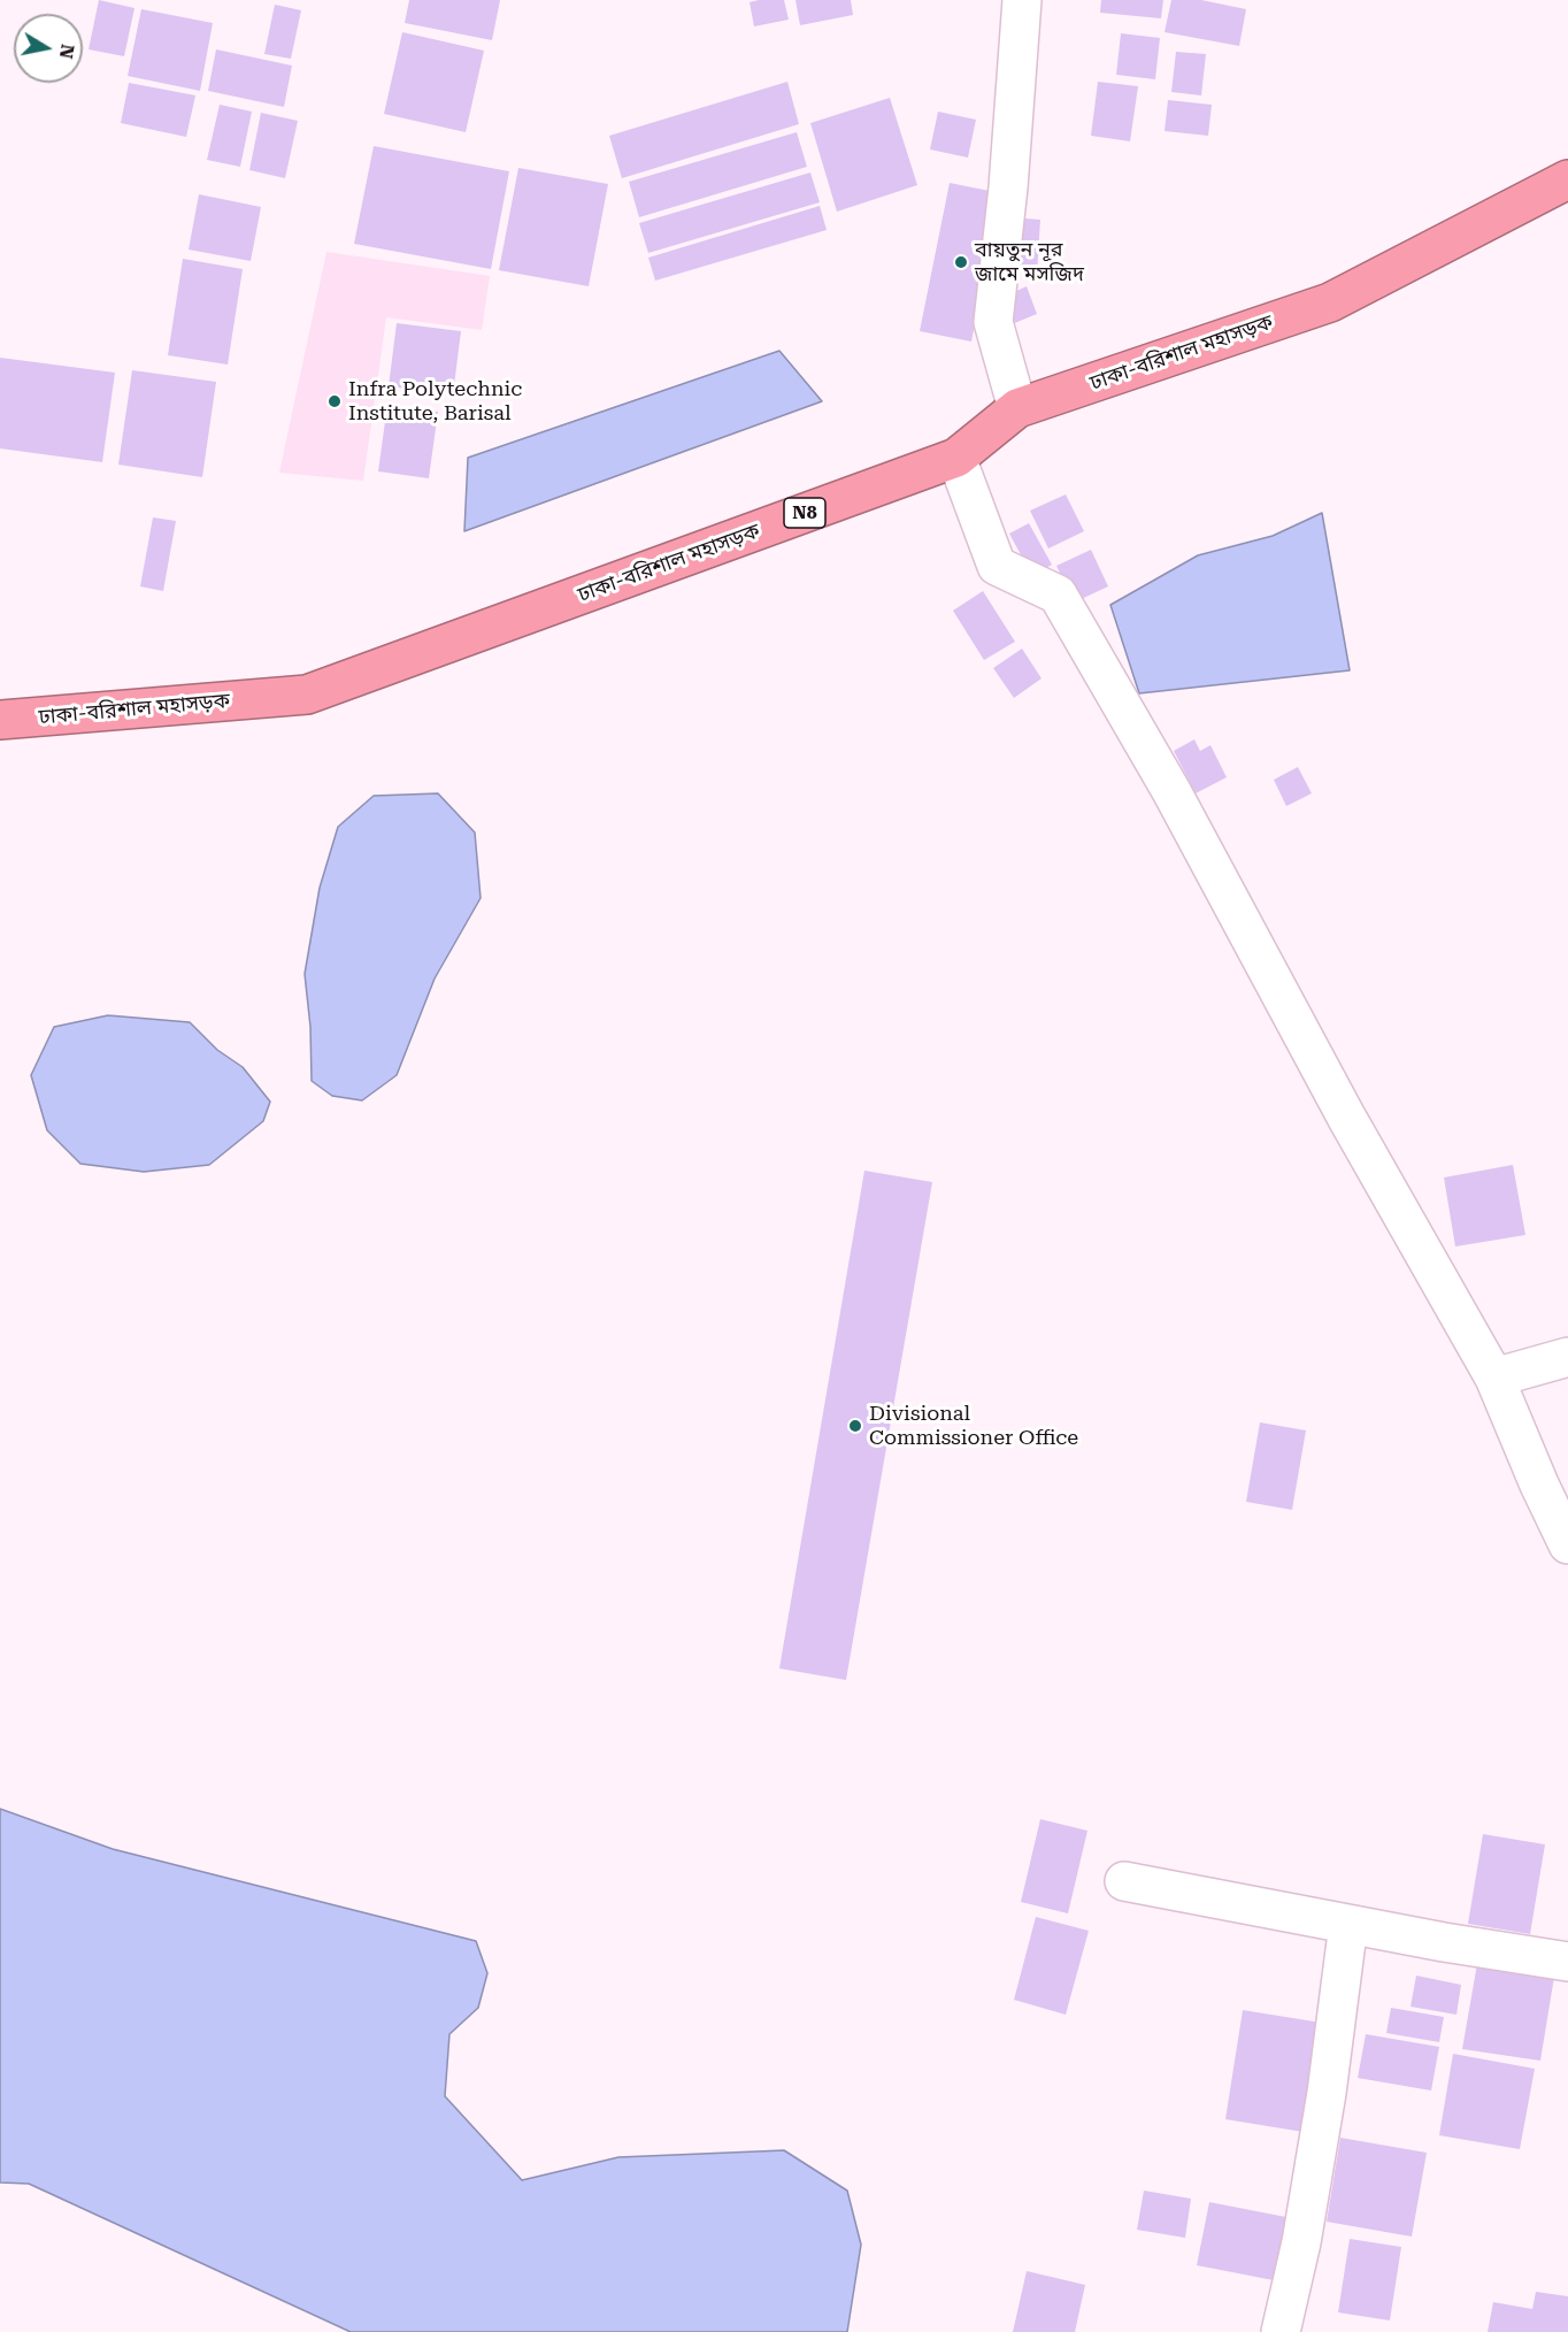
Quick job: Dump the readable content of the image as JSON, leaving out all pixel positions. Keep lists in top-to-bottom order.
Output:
{
  "streets": {
    "highway": ["ঢাকা-বরিশাল মহাসড়ক", "N8"]
  },
  "places": ["বায়তুন নূর জামে মসজিদ", "Infra Polytechnic Institute, Barisal", "Divisional Commissioner Office"],
  "north": "right"
}
